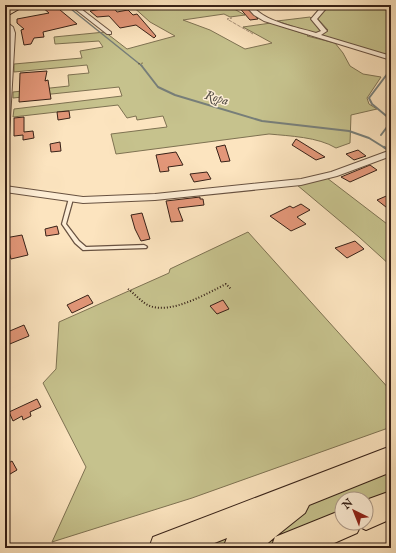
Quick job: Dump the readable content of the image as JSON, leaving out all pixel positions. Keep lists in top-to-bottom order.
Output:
{
  "water": ["Ropa"],
  "north": "top left"
}
